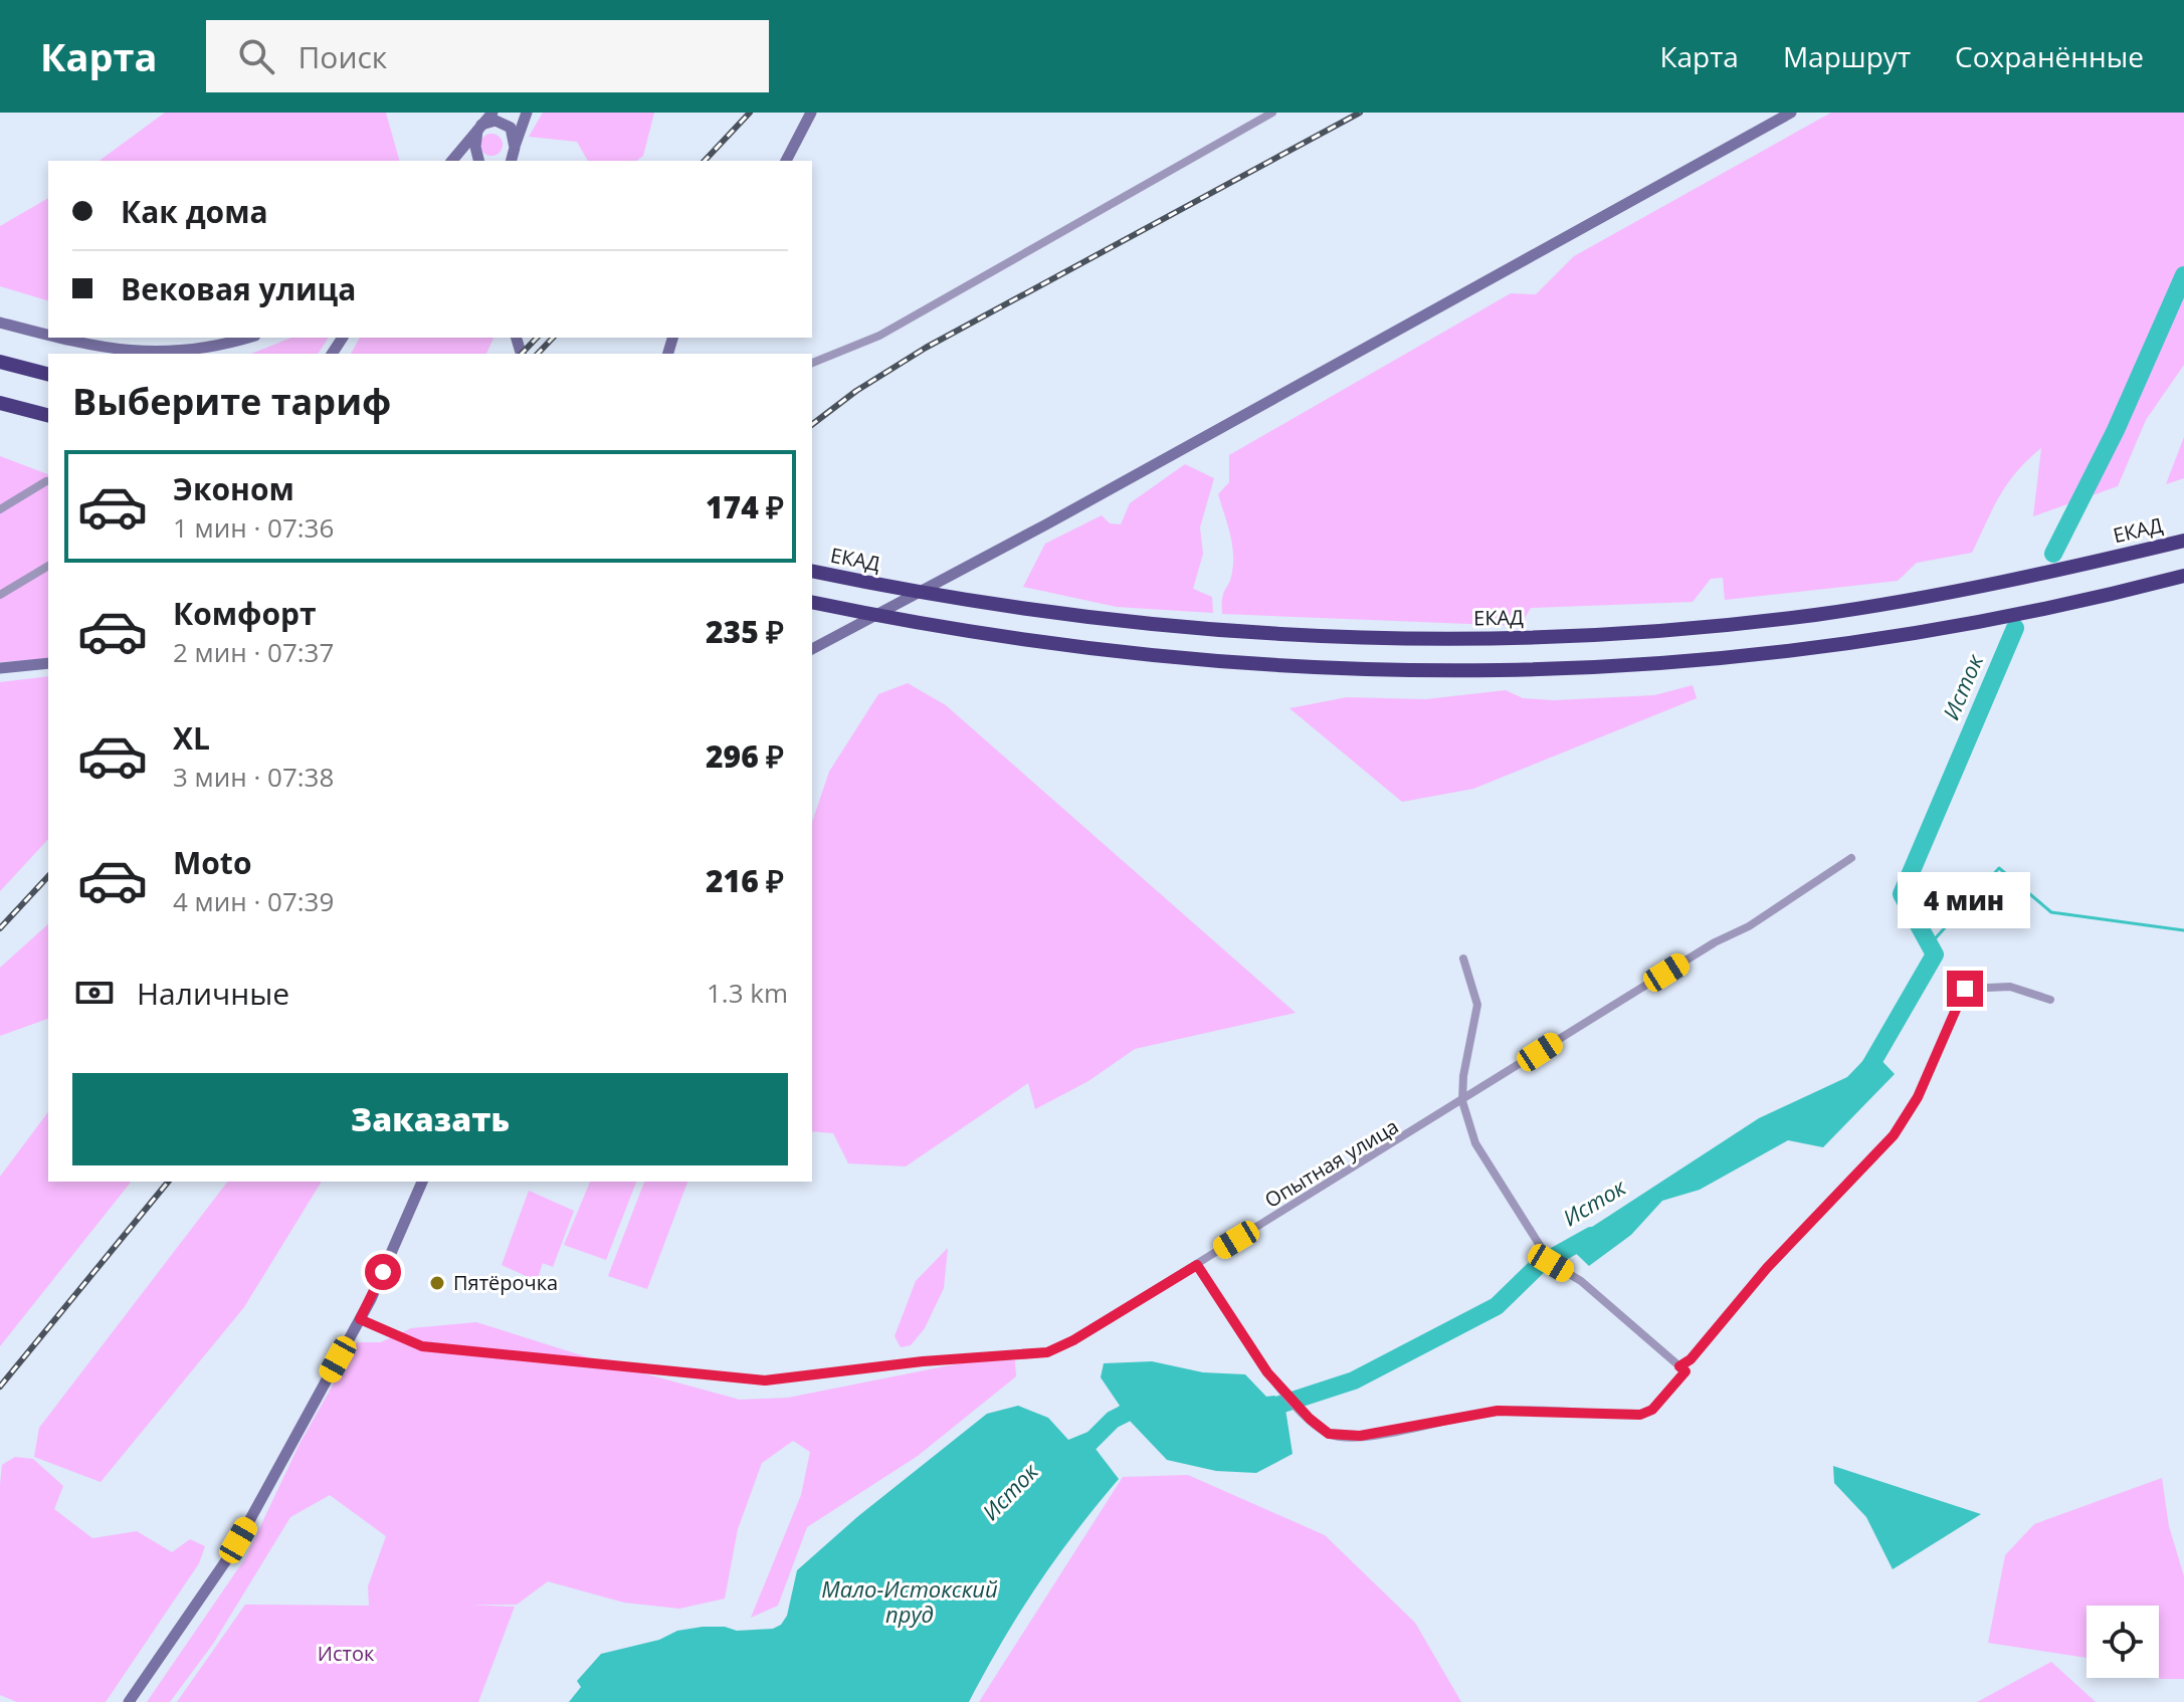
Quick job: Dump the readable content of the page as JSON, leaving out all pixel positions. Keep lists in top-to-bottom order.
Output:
{
  "streets": {
    "highway": ["ЕКАД"],
    "street": ["Опытная улица"]
  },
  "water": ["Исток", "Мало-Истокский пруд"],
  "parks": ["Исток"],
  "places": ["Пятёрочка"],
  "page": {
    "header": "Карта",
    "search": "Поиск",
    "nav": ["Карта", "Маршрут", "Сохранённые"],
    "banner": ["Как дома", "Вековая улица"],
    "heading": "Выберите тариф",
    "list": [
      {
        "name": "Эконом",
        "note": "1 мин · 07:36",
        "value": "174 ₽"
      },
      {
        "name": "Комфорт",
        "note": "2 мин · 07:37",
        "value": "235 ₽"
      },
      {
        "name": "XL",
        "note": "3 мин · 07:38",
        "value": "296 ₽"
      },
      {
        "name": "Moto",
        "note": "4 мин · 07:39",
        "value": "216 ₽"
      }
    ],
    "bubble": "4 мин",
    "pay": ["Наличные", "1.3 km"],
    "buttons": "Заказать"
  }
}
